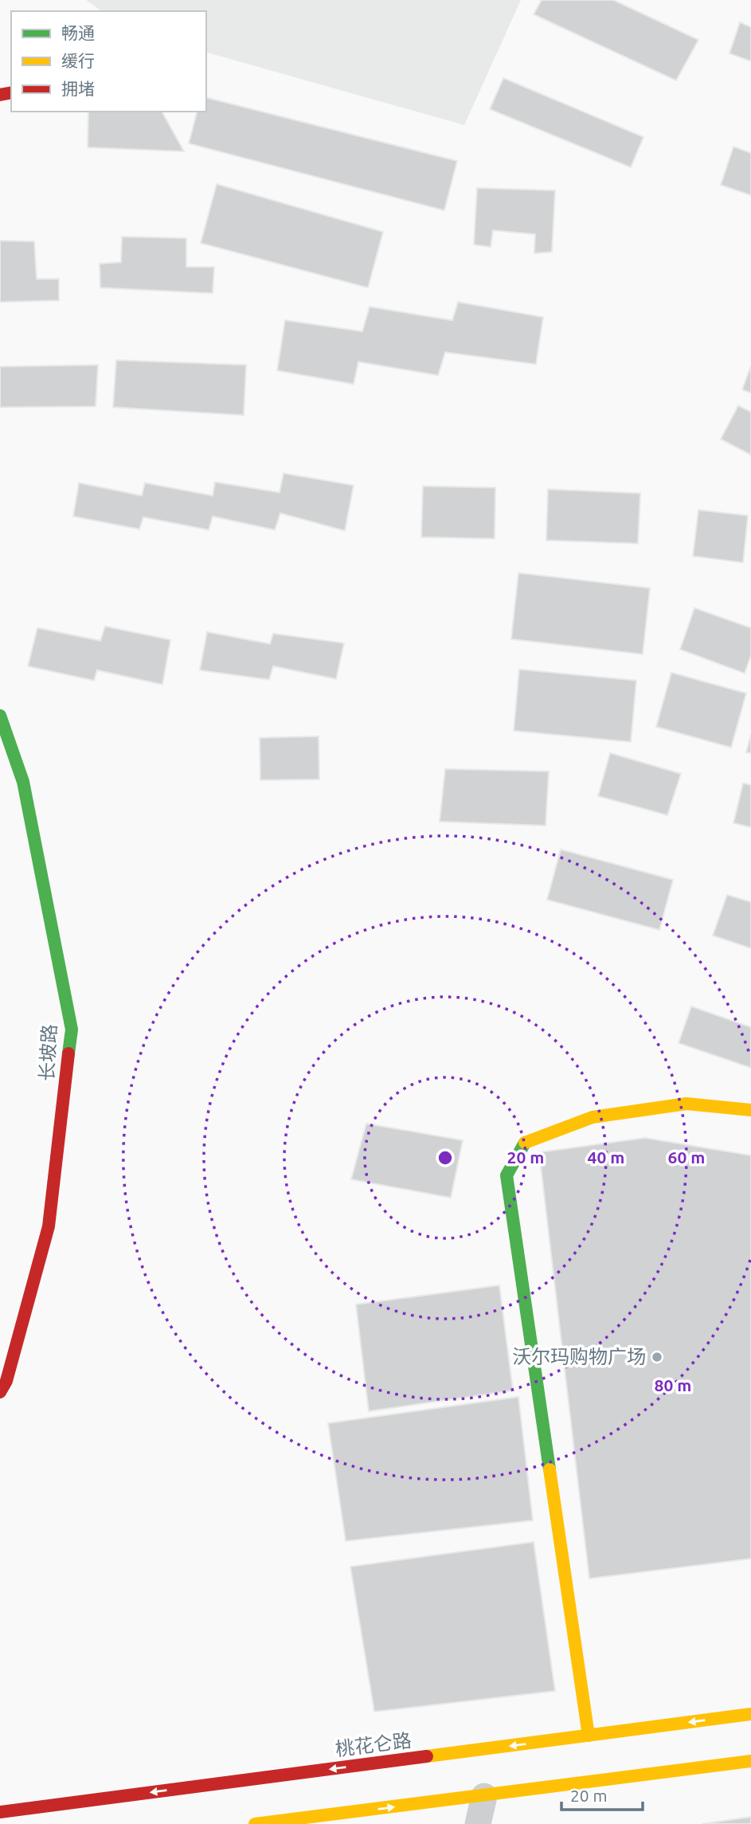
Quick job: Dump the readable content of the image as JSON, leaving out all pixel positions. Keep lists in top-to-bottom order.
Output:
{
  "streets": {
    "street": ["长坡路", "桃花仑路"]
  },
  "places": ["沃尔玛购物广场"],
  "legend": ["畅通", "缓行", "拥堵"],
  "scale_bar": "20 m",
  "rings": [
    "20 m",
    "40 m",
    "60 m",
    "80 m"
  ]
}
